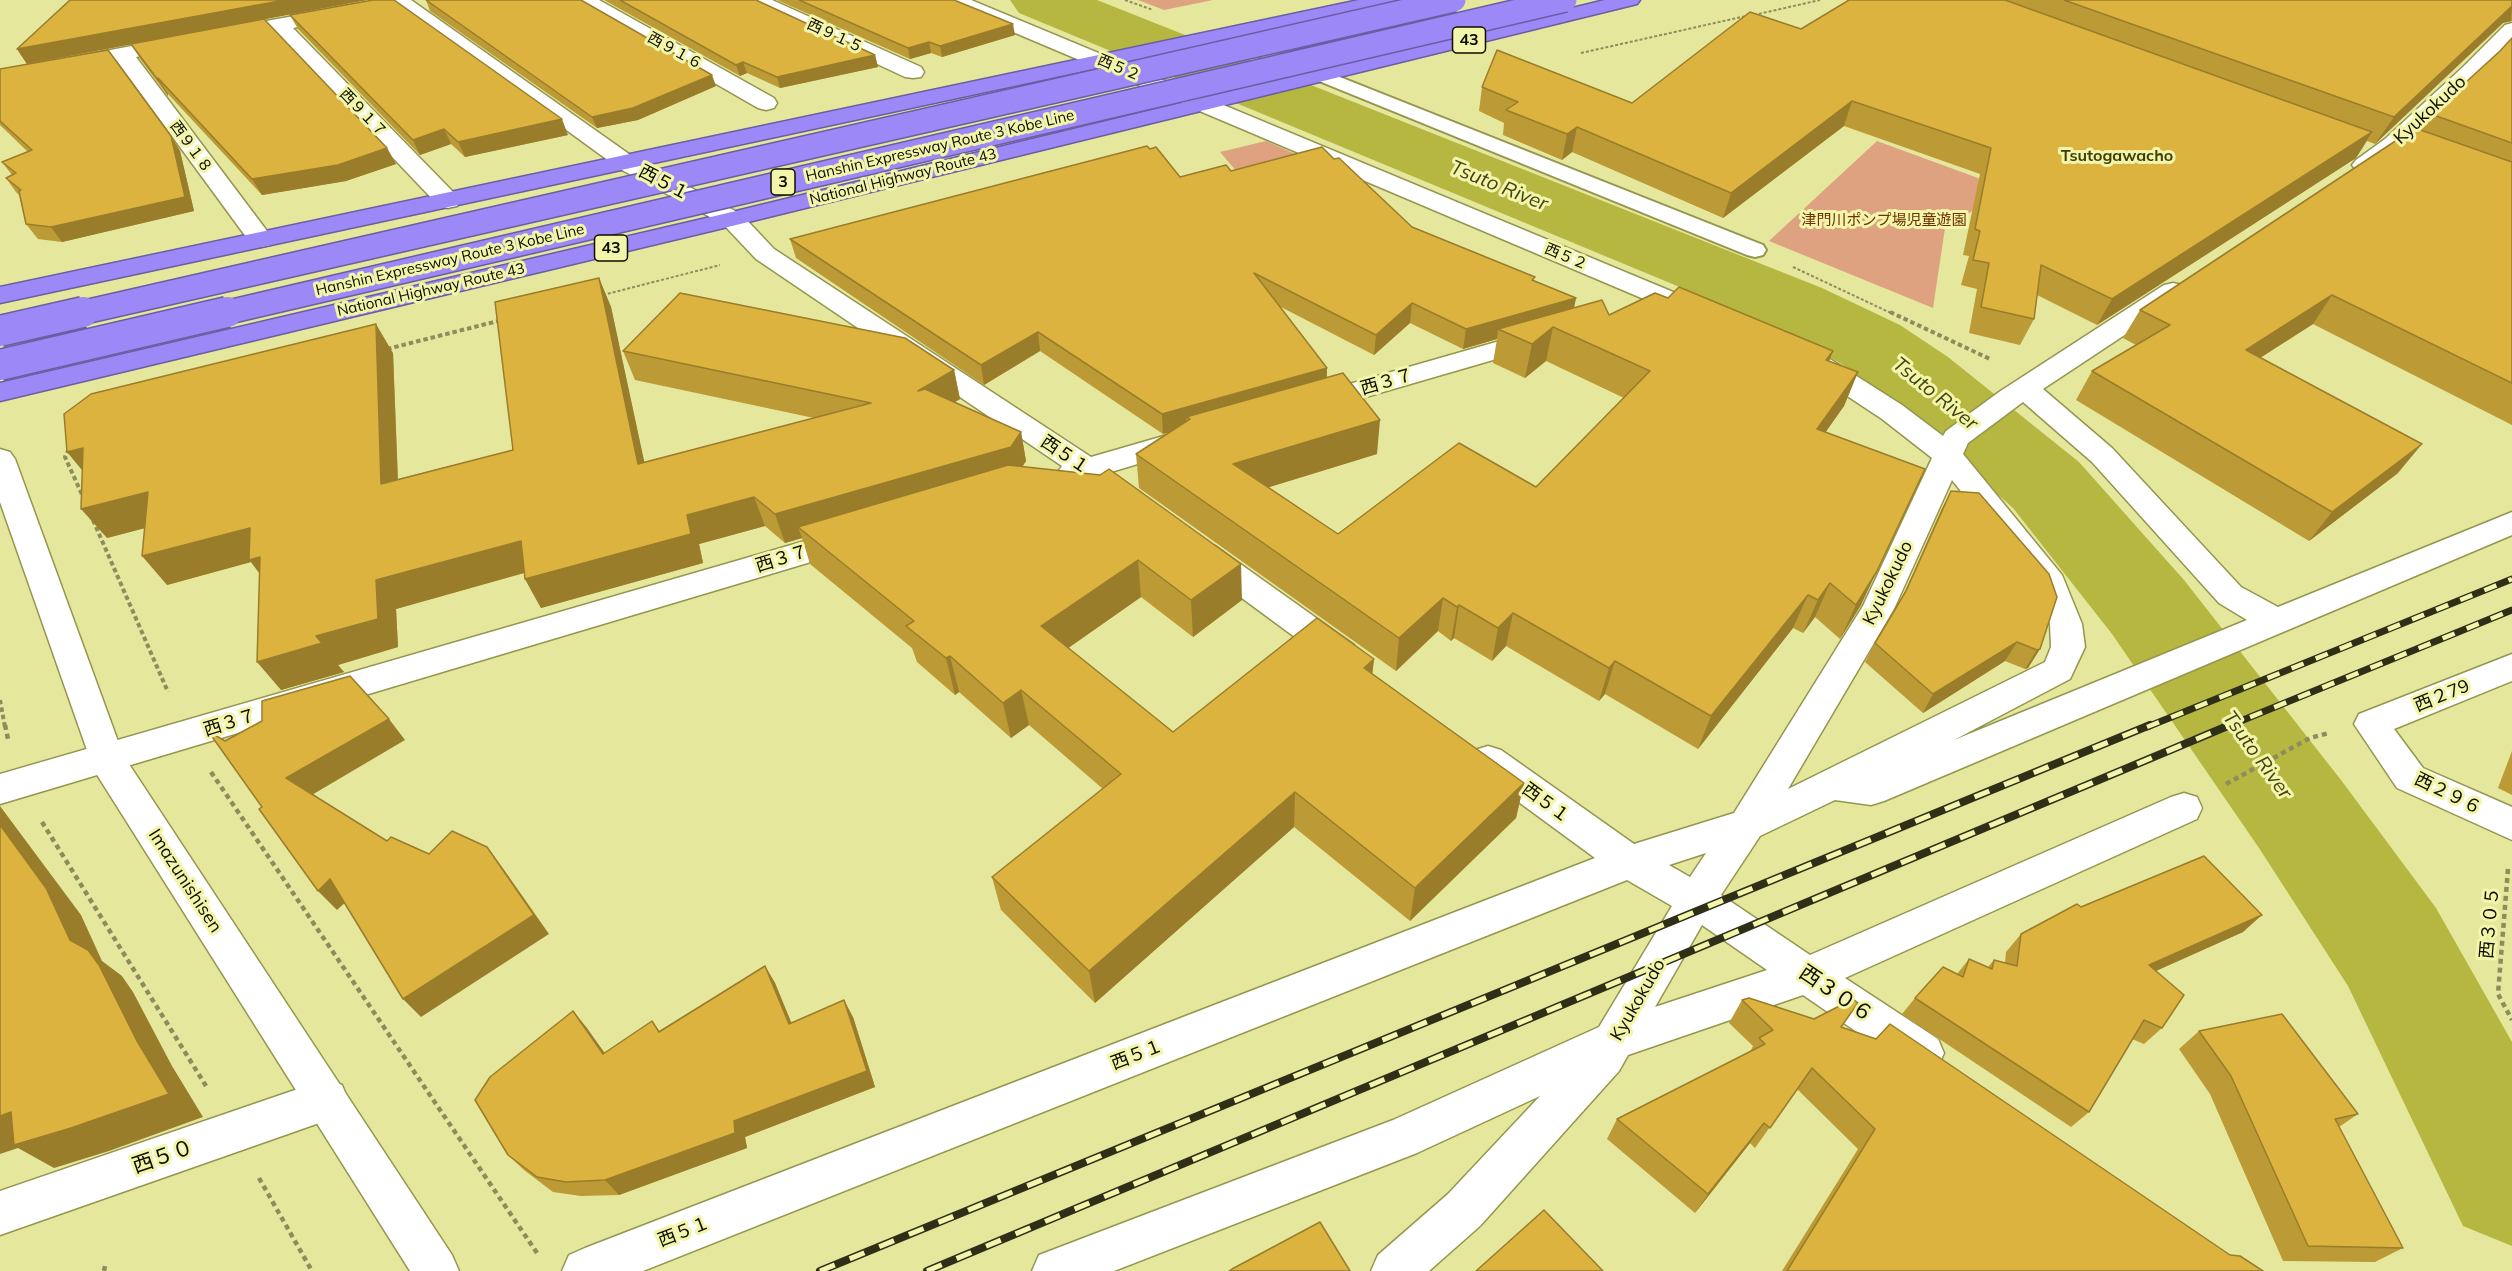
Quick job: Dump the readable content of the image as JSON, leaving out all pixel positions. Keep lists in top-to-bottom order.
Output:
{
  "streets": {
    "highway": [
      "43",
      "Hanshin Expressway Route 3 Kobe Line",
      "National Highway Route 43",
      "3"
    ],
    "street": [
      "西９１５",
      "西９１６",
      "西５２",
      "Kyukokudo",
      "西９１７",
      "西９１８",
      "西５１",
      "西３７",
      "西２79",
      "西２９６",
      "Imazunishisen",
      "西３０６",
      "西５０"
    ],
    "path": ["西３０５"]
  },
  "crossings": [
    ["西５２", "National Highway Route 43"],
    ["Kyukokudo", "西３０６"],
    ["National Highway Route 43", "西５１"],
    ["西５１", "西３０６"],
    ["西３７", "Imazunishisen"],
    ["西２79", "西２９６"],
    ["西２９６", "西３０５"],
    ["Imazunishisen", "西５０"]
  ],
  "districts": ["Tsutogawacho"],
  "water": ["Tsuto River"],
  "parks": ["津門川ポンプ場児童遊園"]
}
